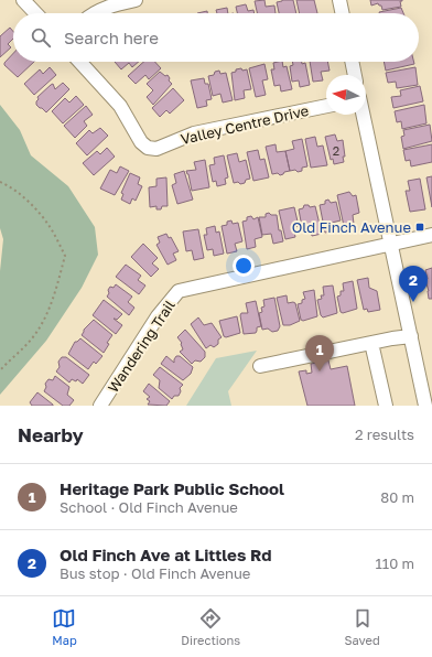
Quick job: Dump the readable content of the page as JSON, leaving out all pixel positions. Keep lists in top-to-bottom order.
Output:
{
  "streets": {
    "street": ["Valley Centre Drive", "Wandering Trail"]
  },
  "places": {
    "transit": ["Old Finch Avenue"]
  },
  "house_numbers": ["2"],
  "north": "left",
  "page": {
    "search": "Search here",
    "pins": ["2", "1"],
    "heading": ["Nearby", "2 results"],
    "list": [
      {
        "mark": "1",
        "name": "Heritage Park Public School",
        "note": "School · Old Finch Avenue",
        "value": "80 m"
      },
      {
        "mark": "2",
        "name": "Old Finch Ave at Littles Rd",
        "note": "Bus stop · Old Finch Avenue",
        "value": "110 m"
      }
    ],
    "nav": ["Map", "Directions", "Saved"]
  }
}
